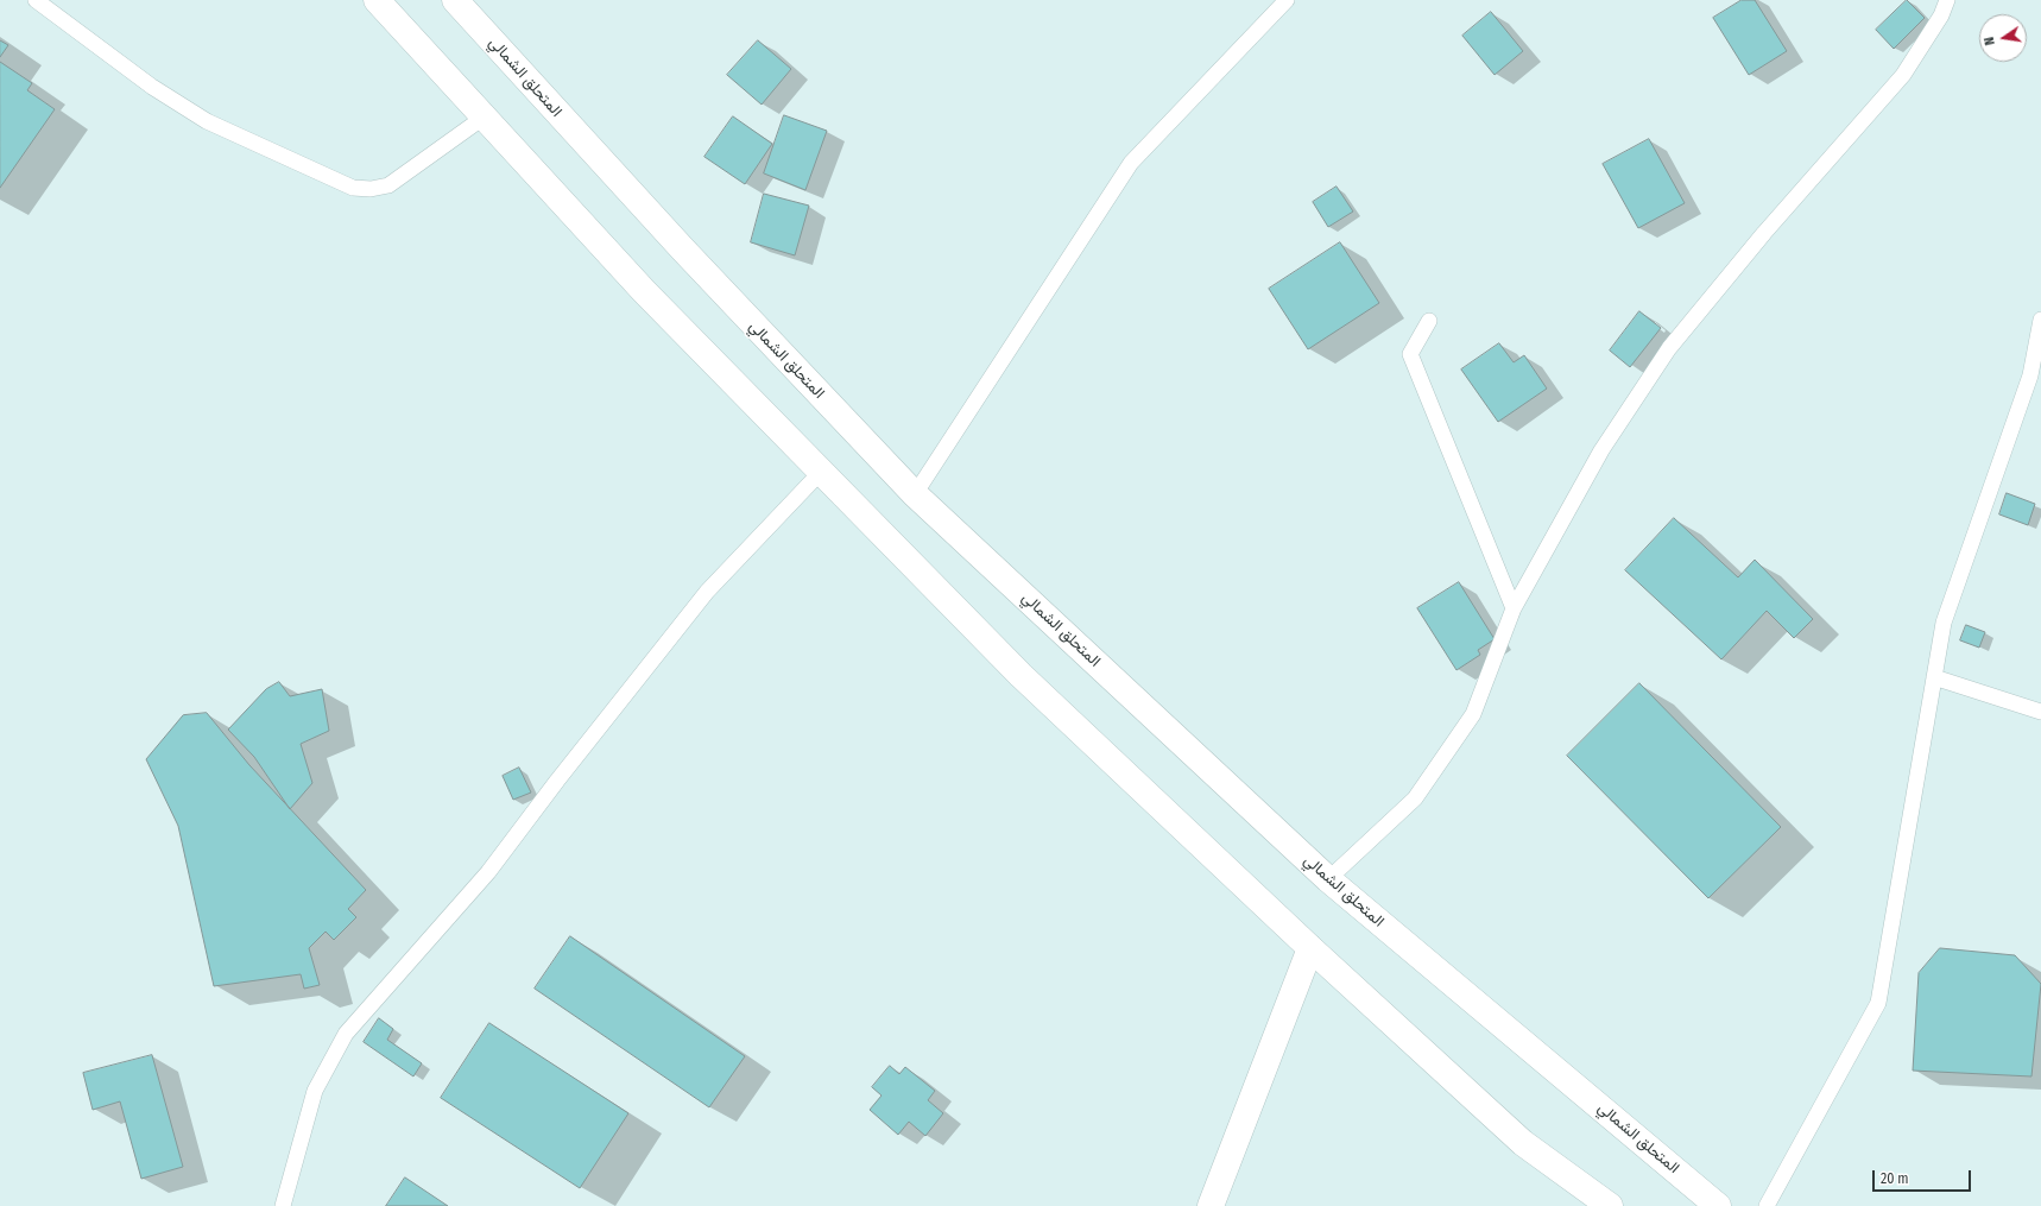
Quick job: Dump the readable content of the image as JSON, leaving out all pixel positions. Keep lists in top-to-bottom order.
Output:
{
  "streets": {
    "main road": ["المتحلق الشمالي"]
  },
  "scale_bar": "20 m",
  "north": "left"
}
